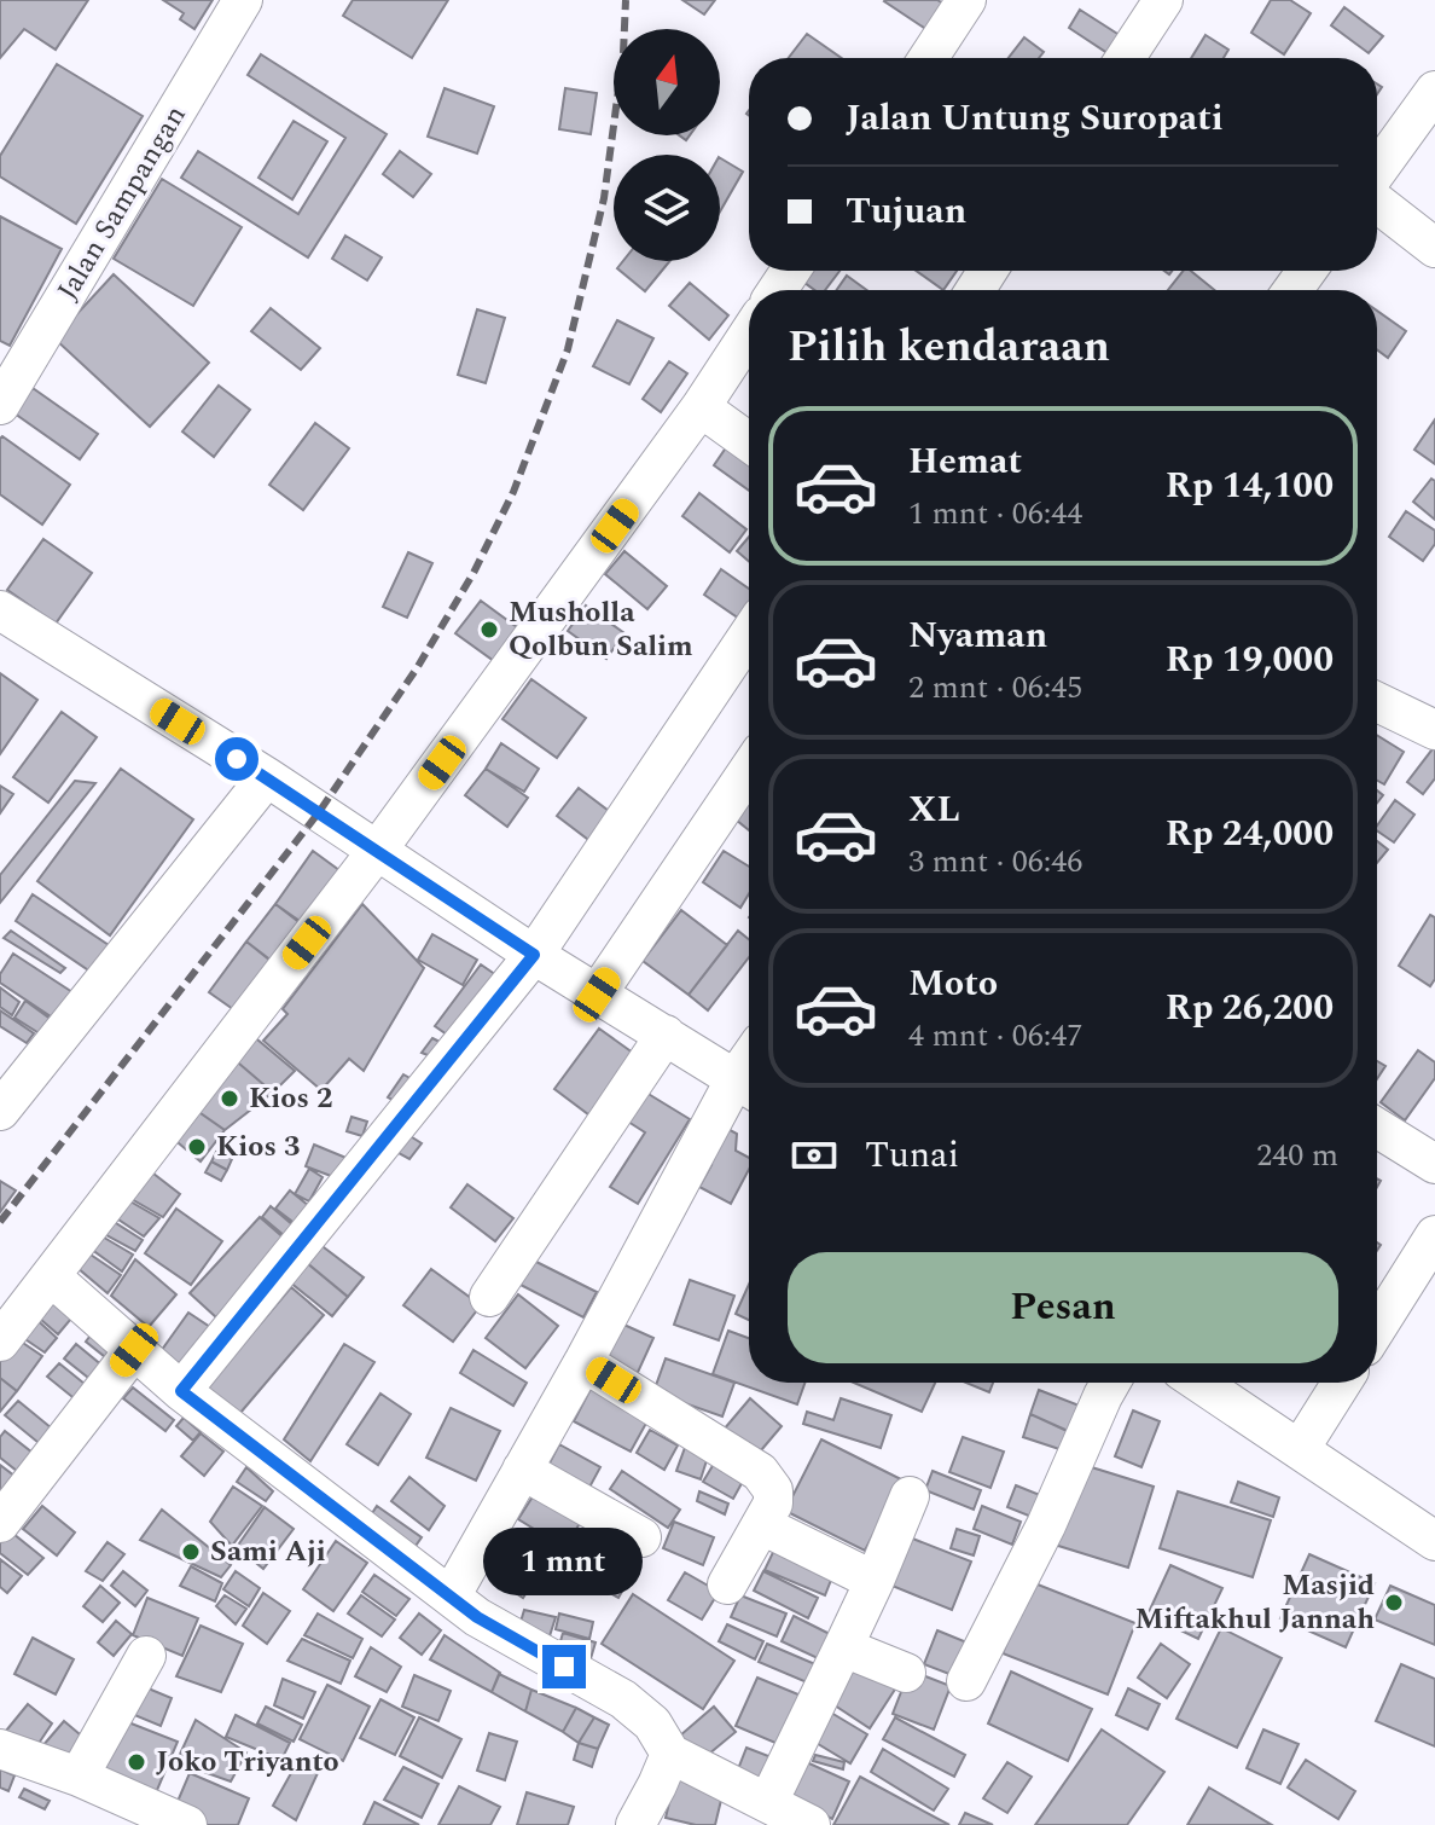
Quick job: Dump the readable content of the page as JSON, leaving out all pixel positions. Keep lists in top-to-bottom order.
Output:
{
  "streets": {
    "street": ["Jalan Sampangan"]
  },
  "places": [
    "Musholla Qolbun Salim",
    "Kios 2",
    "Kios 3",
    "Sami Aji",
    "Masjid Miftakhul Jannah",
    "Joko Triyanto"
  ],
  "north": "top",
  "page": {
    "banner": ["Jalan Untung Suropati", "Tujuan"],
    "heading": "Pilih kendaraan",
    "list": [
      {
        "name": "Hemat",
        "note": "1 mnt · 06:44",
        "value": "Rp 14,100"
      },
      {
        "name": "Nyaman",
        "note": "2 mnt · 06:45",
        "value": "Rp 19,000"
      },
      {
        "name": "XL",
        "note": "3 mnt · 06:46",
        "value": "Rp 24,000"
      },
      {
        "name": "Moto",
        "note": "4 mnt · 06:47",
        "value": "Rp 26,200"
      }
    ],
    "pay": ["Tunai", "240 m"],
    "buttons": "Pesan",
    "bubble": "1 mnt"
  }
}
